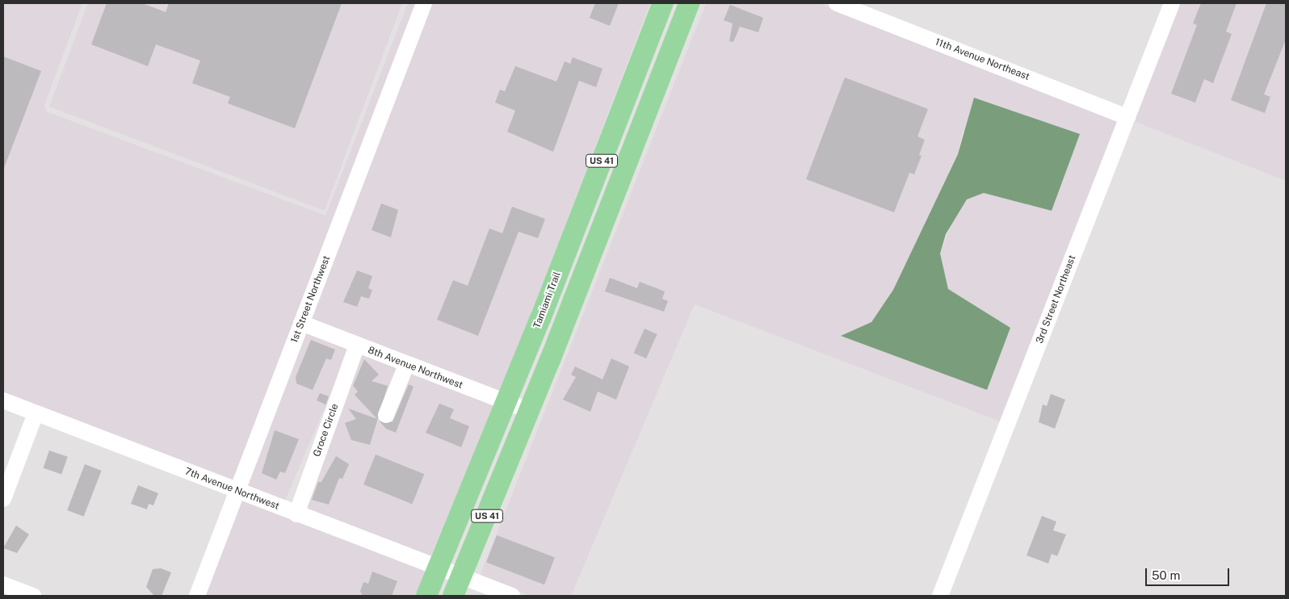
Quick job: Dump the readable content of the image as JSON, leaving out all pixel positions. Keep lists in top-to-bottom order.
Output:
{
  "streets": {
    "main road": ["US 41", "Tamiami Trail"],
    "street": [
      "11th Avenue Northeast",
      "1st Street Northwest",
      "3rd Street Northeast",
      "8th Avenue Northwest",
      "Groce Circle",
      "7th Avenue Northwest"
    ]
  },
  "crossings": [
    ["11th Avenue Northeast", "3rd Street Northeast"],
    ["US 41", "8th Avenue Northwest"],
    ["US 41", "7th Avenue Northwest"],
    ["1st Street Northwest", "8th Avenue Northwest"],
    ["1st Street Northwest", "7th Avenue Northwest"],
    ["Tamiami Trail", "8th Avenue Northwest"],
    ["Tamiami Trail", "7th Avenue Northwest"],
    ["8th Avenue Northwest", "Groce Circle"],
    ["Groce Circle", "7th Avenue Northwest"]
  ],
  "scale_bar": "50 m"
}
